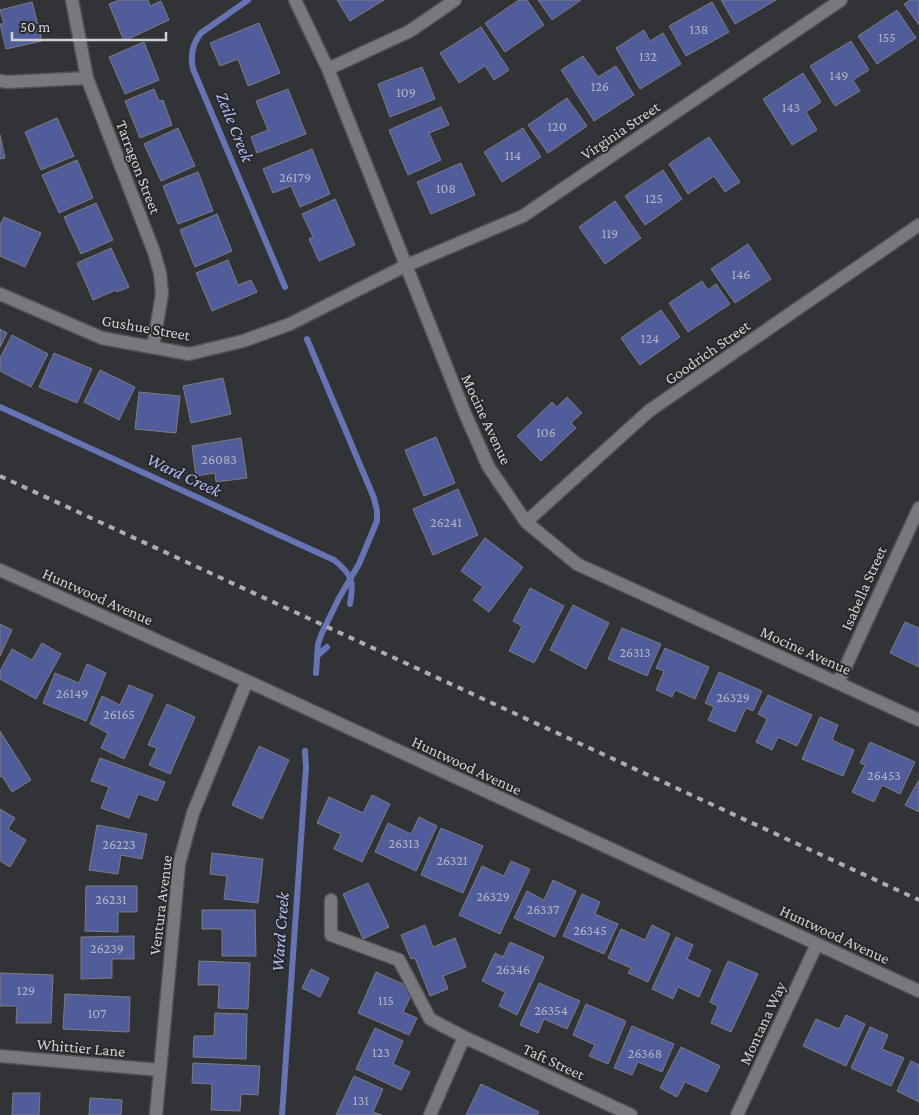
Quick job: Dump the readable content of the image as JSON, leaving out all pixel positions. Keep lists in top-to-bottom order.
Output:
{
  "streets": {
    "street": [
      "Virginia Street",
      "Tarragon Street",
      "Gushue Street",
      "Goodrich Street",
      "Mocine Avenue",
      "Isabella Street",
      "Huntwood Avenue",
      "Ventura Avenue",
      "Montana Way",
      "Whittier Lane",
      "Taft Street"
    ]
  },
  "crossings": [
    ["Virginia Street", "Gushue Street"],
    ["Virginia Street", "Mocine Avenue"],
    ["Tarragon Street", "Gushue Street"],
    ["Goodrich Street", "Mocine Avenue"],
    ["Mocine Avenue", "Isabella Street"],
    ["Huntwood Avenue", "Ventura Avenue"],
    ["Huntwood Avenue", "Montana Way"],
    ["Ventura Avenue", "Whittier Lane"]
  ],
  "water": ["Zeile Creek", "Ward Creek"],
  "house_numbers": [
    "138",
    "155",
    "132",
    "149",
    "126",
    "109",
    "143",
    "120",
    "114",
    "26179",
    "108",
    "125",
    "119",
    "146",
    "124",
    "106",
    "26083",
    "26241",
    "26313",
    "26149",
    "26329",
    "26165",
    "26453",
    "26313",
    "26223",
    "26321",
    "26329",
    "26231",
    "26337",
    "26345",
    "26239",
    "26346",
    "129",
    "115",
    "26354",
    "107",
    "123",
    "26368",
    "131"
  ],
  "scale_bar": "50 m"
}
